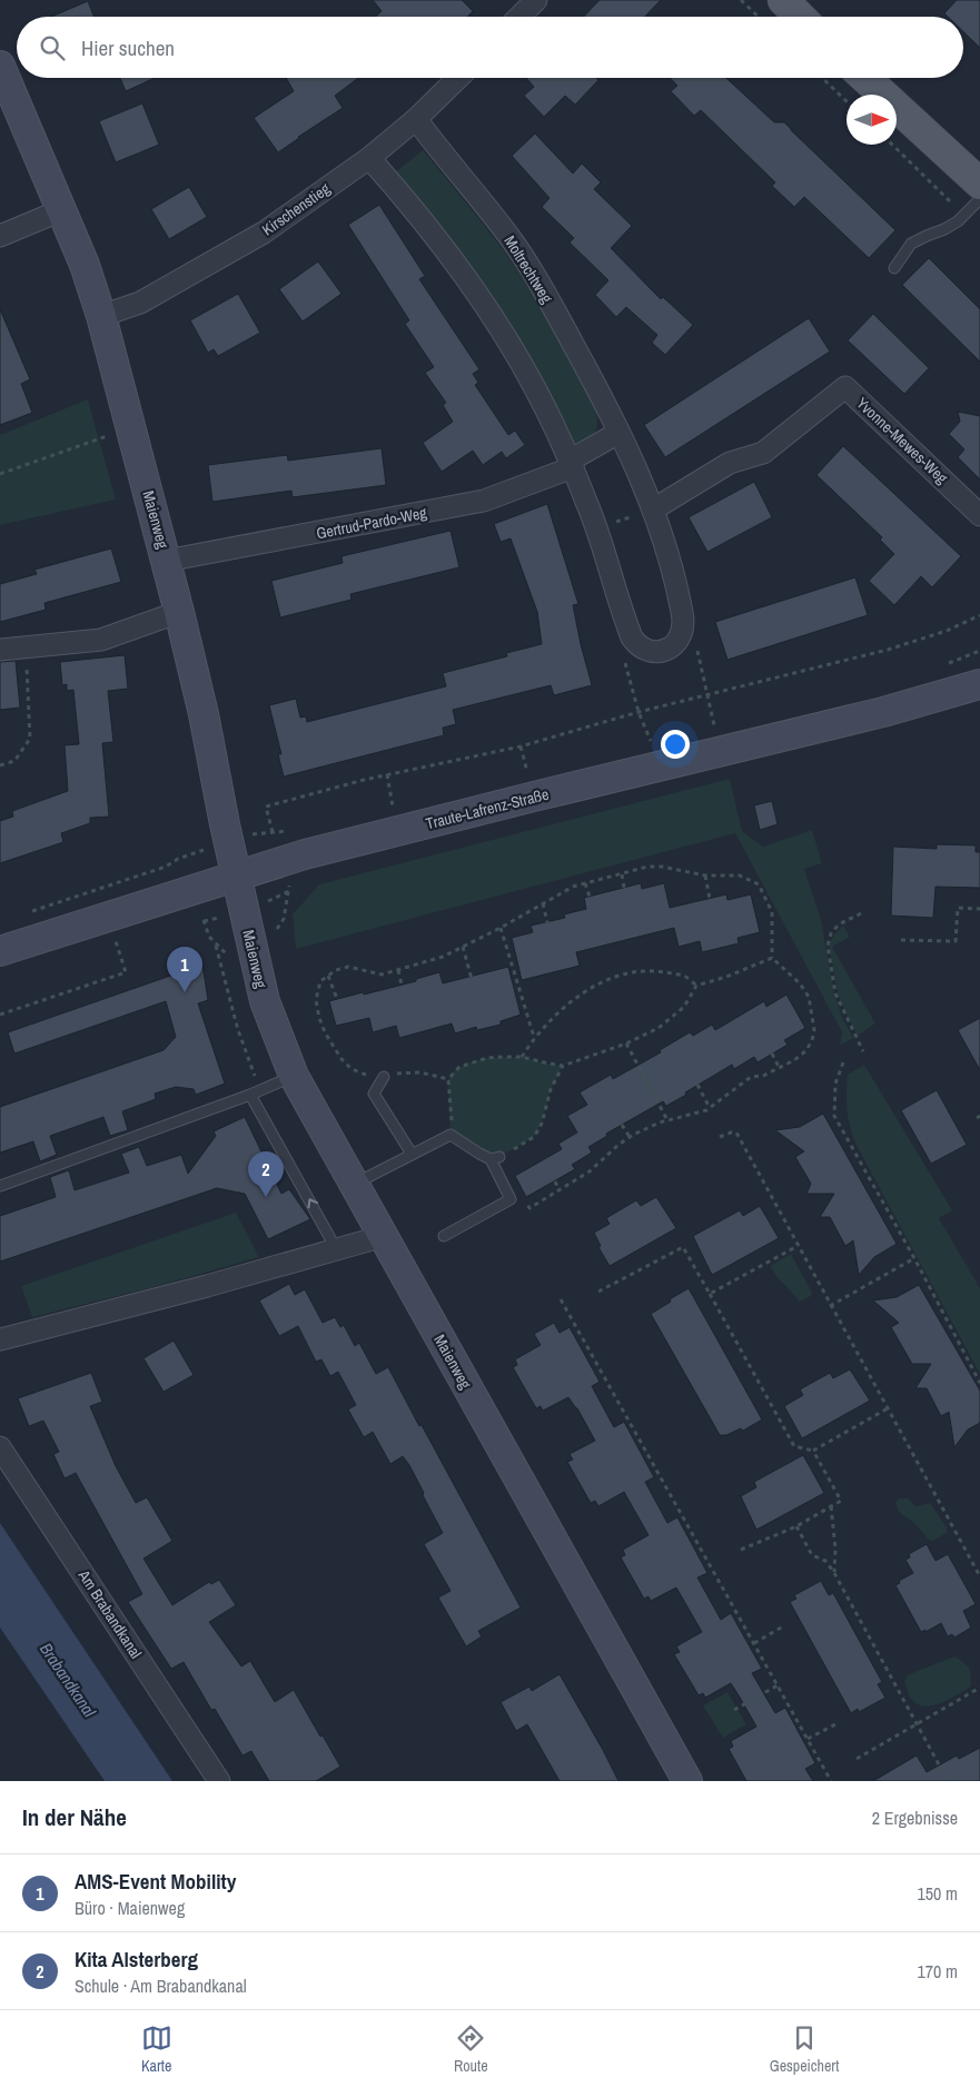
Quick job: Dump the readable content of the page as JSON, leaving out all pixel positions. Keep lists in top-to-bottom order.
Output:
{
  "streets": {
    "street": [
      "Kirschenstieg",
      "Moltrechtweg",
      "Yvonne-Mewes-Weg",
      "Maienweg",
      "Gertrud-Pardo-Weg",
      "Traute-Lafrenz-Straße",
      "Am Brabandkanal"
    ]
  },
  "crossings": [
    ["Kirschenstieg", "Moltrechtweg"],
    ["Kirschenstieg", "Maienweg"],
    ["Moltrechtweg", "Yvonne-Mewes-Weg"],
    ["Maienweg", "Gertrud-Pardo-Weg"],
    ["Maienweg", "Traute-Lafrenz-Straße"]
  ],
  "water": ["Brabandkanal"],
  "north": "right",
  "page": {
    "search": "Hier suchen",
    "pins": ["1", "2"],
    "heading": ["In der Nähe", "2 Ergebnisse"],
    "list": [
      {
        "mark": "1",
        "name": "AMS-Event Mobility",
        "note": "Büro · Maienweg",
        "value": "150 m"
      },
      {
        "mark": "2",
        "name": "Kita Alsterberg",
        "note": "Schule · Am Brabandkanal",
        "value": "170 m"
      }
    ],
    "nav": ["Karte", "Route", "Gespeichert"]
  }
}
